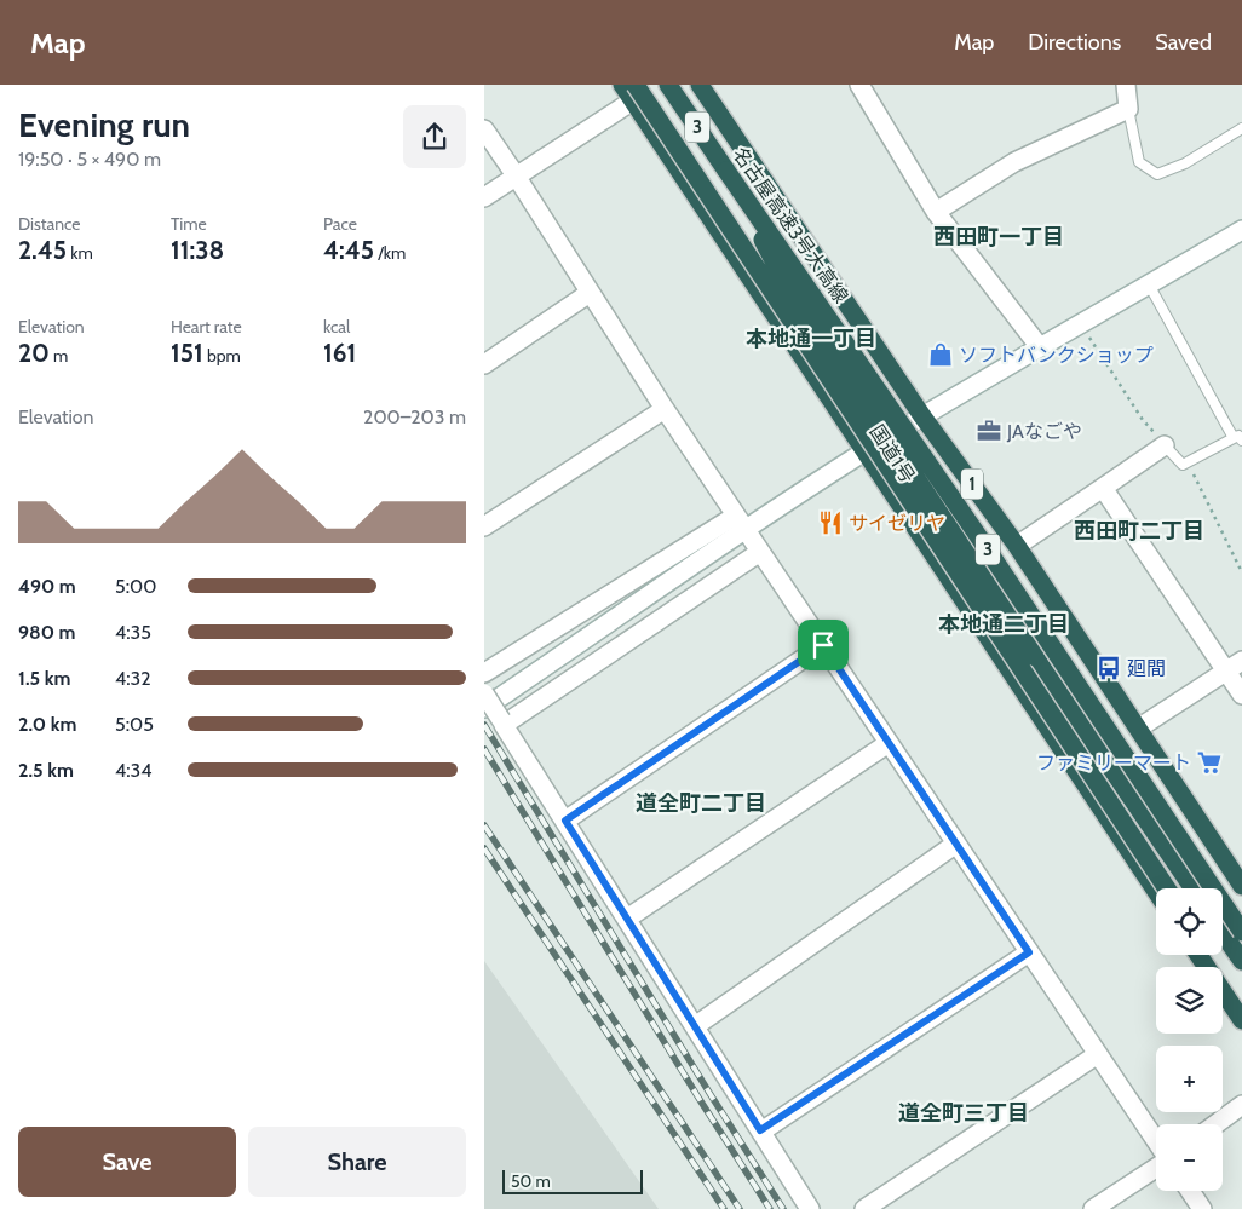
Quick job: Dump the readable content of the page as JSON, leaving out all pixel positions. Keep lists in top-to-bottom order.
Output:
{
  "streets": {
    "highway": [
      "3",
      "名古屋高速3号大高線",
      "国道1号",
      "1"
    ]
  },
  "crossings": [
    ["3", "国道1号"]
  ],
  "districts": [
    "西田町一丁目",
    "本地通一丁目",
    "西田町二丁目",
    "本地通二丁目",
    "道全町二丁目",
    "道全町三丁目"
  ],
  "places": {
    "shop": ["ソフトバンクショップ"],
    "office": ["JAなごや"],
    "restaurant": ["サイゼリヤ"],
    "bus stop": ["廻間"],
    "supermarket": ["ファミリーマート"]
  },
  "scale_bar": "50 m",
  "page": {
    "header": "Map",
    "nav": ["Map", "Directions", "Saved"],
    "heading": ["Evening run", "19:50 · 5 × 490 m"],
    "stats": [
      ["Distance", "2.45 km"],
      ["Time", "11:38"],
      ["Pace", "4:45 /km"],
      ["Elevation", "20 m"],
      ["Heart rate", "151 bpm"],
      ["kcal", "161"]
    ],
    "chart": ["Elevation", "200–203 m"],
    "list": [
      {
        "name": "490 m",
        "note": "5:00"
      },
      {
        "name": "980 m",
        "note": "4:35"
      },
      {
        "name": "1.5 km",
        "note": "4:32"
      },
      {
        "name": "2.0 km",
        "note": "5:05"
      },
      {
        "name": "2.5 km",
        "note": "4:34"
      }
    ],
    "map_buttons": ["+", "−"],
    "buttons": ["Save", "Share"],
    "scale": "50 m"
  }
}
